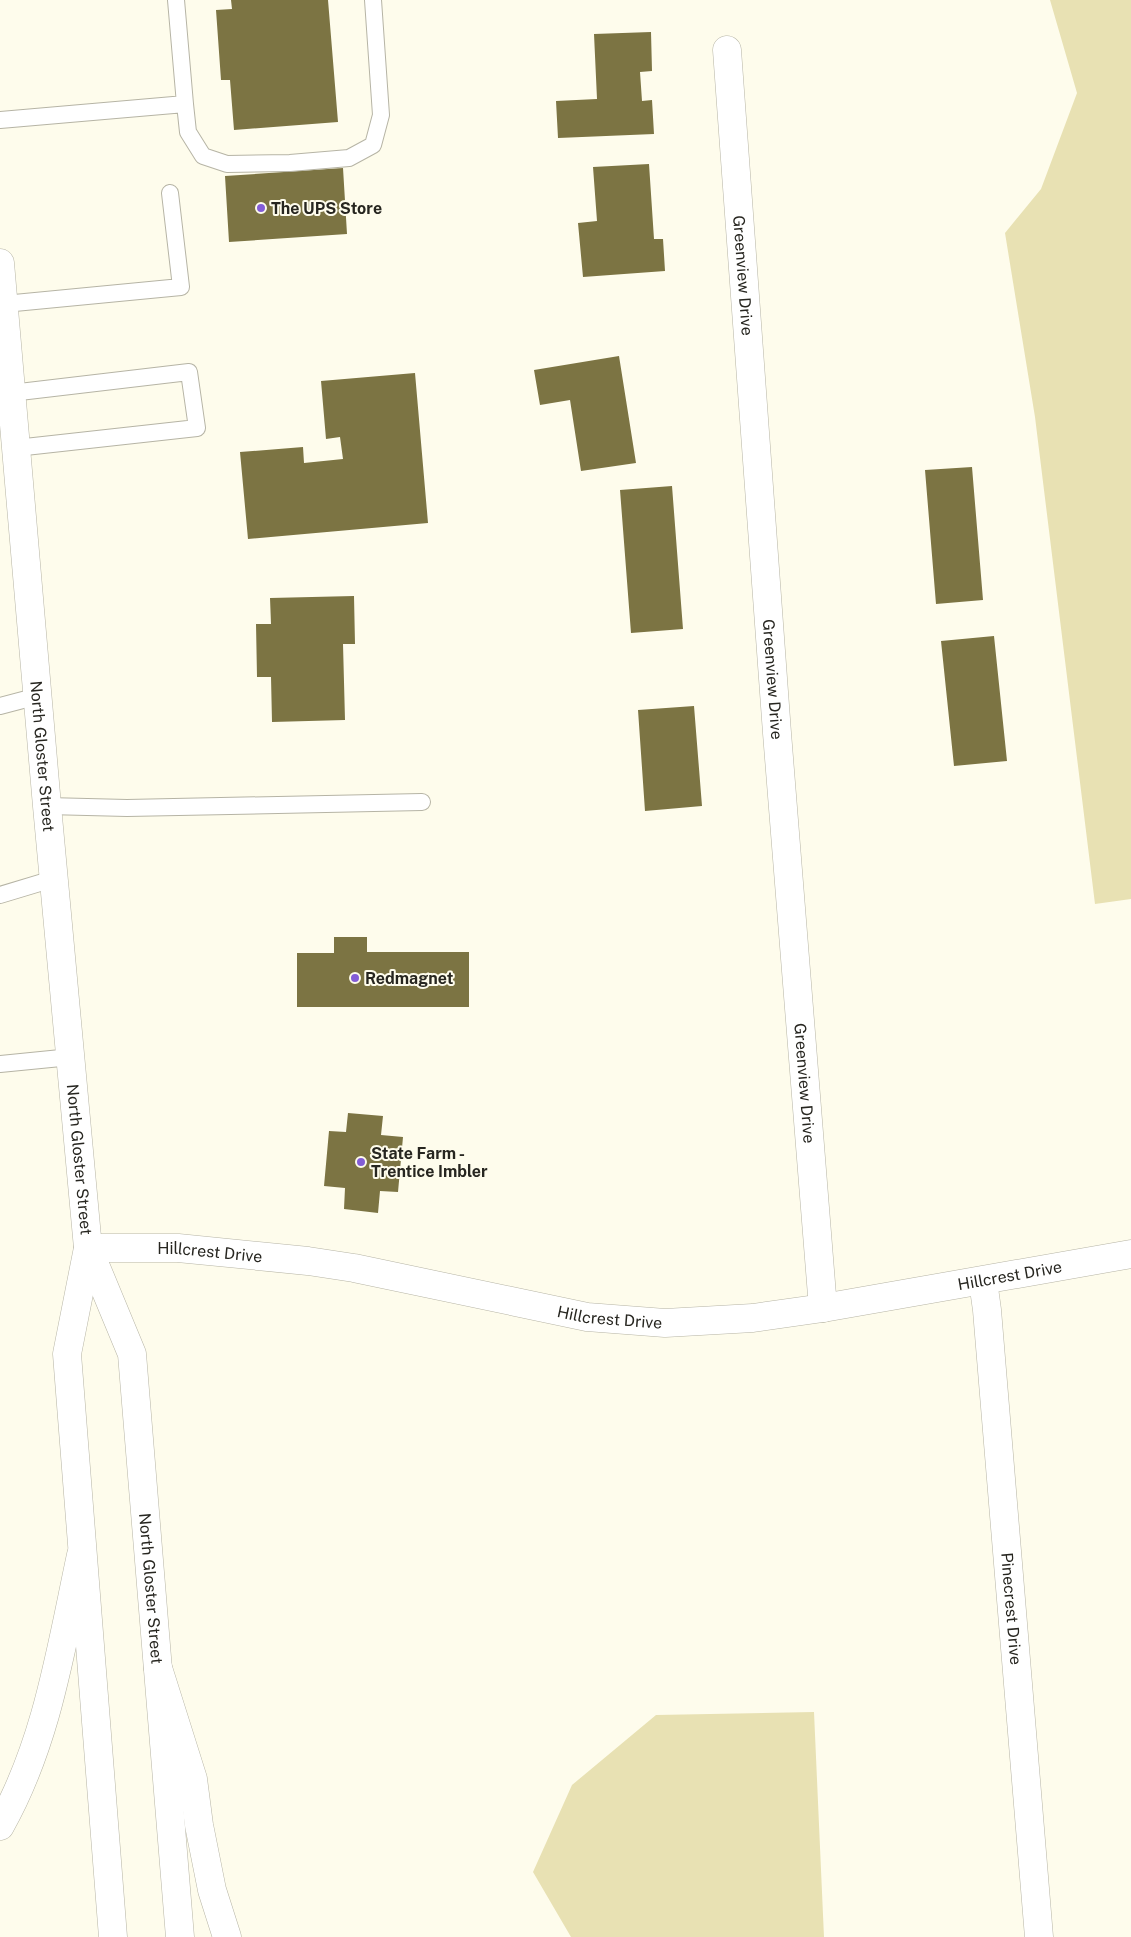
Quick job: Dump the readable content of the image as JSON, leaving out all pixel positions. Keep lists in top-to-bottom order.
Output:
{
  "streets": {
    "main road": [
      "Greenview Drive",
      "North Gloster Street",
      "Hillcrest Drive",
      "Pinecrest Drive"
    ]
  },
  "crossings": [
    ["Greenview Drive", "Hillcrest Drive"],
    ["North Gloster Street", "Hillcrest Drive"],
    ["Hillcrest Drive", "Pinecrest Drive"]
  ],
  "places": ["The UPS Store", "Redmagnet", "State Farm - Trentice Imbler"]
}
